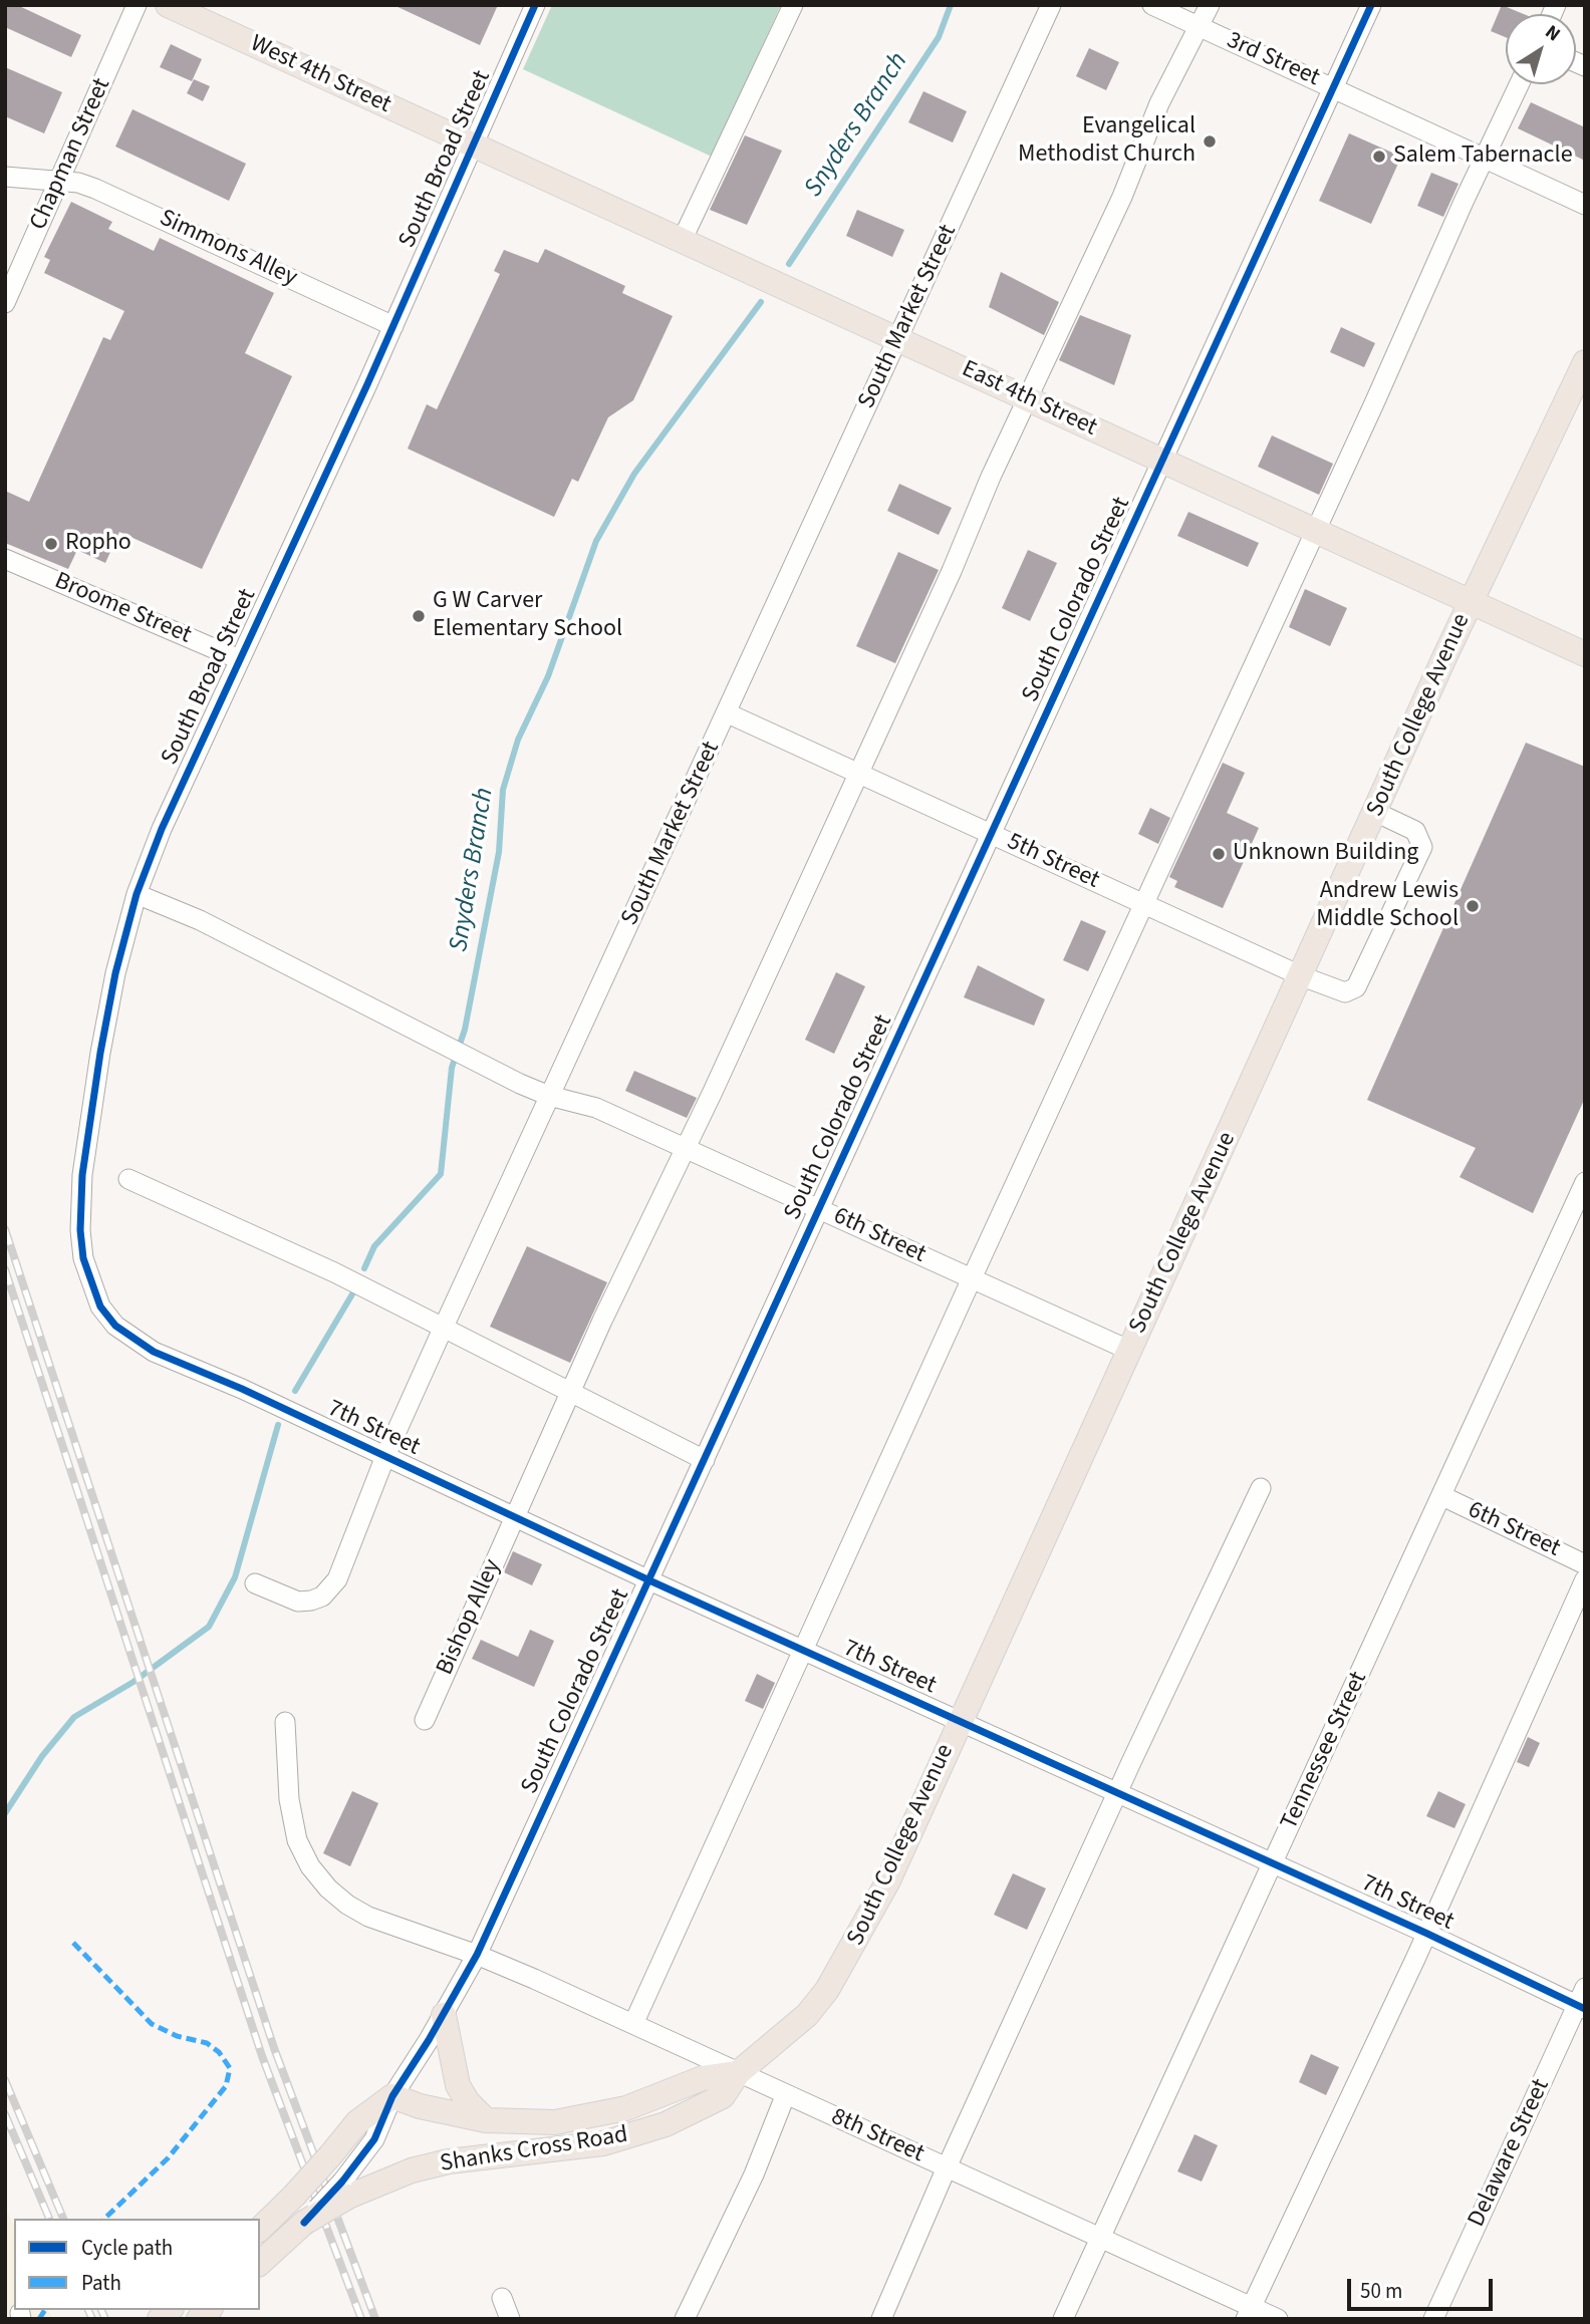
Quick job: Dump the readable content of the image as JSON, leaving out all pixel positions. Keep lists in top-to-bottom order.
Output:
{
  "streets": {
    "main road": [
      "West 4th Street",
      "East 4th Street",
      "South Colorado Street",
      "South College Avenue",
      "Shanks Cross Road"
    ],
    "street": [
      "3rd Street",
      "Chapman Street",
      "South Broad Street",
      "Simmons Alley",
      "South Market Street",
      "Broome Street",
      "5th Street",
      "6th Street",
      "7th Street",
      "Bishop Alley",
      "Tennessee Street",
      "8th Street",
      "Delaware Street"
    ]
  },
  "crossings": [
    ["3rd Street", "South Colorado Street"],
    ["3rd Street", "Bishop Alley"],
    ["West 4th Street", "South Broad Street"],
    ["West 4th Street", "East 4th Street"],
    ["Chapman Street", "Simmons Alley"],
    ["South Broad Street", "Simmons Alley"],
    ["South Broad Street", "East 4th Street"],
    ["South Broad Street", "Broome Street"],
    ["South Broad Street", "6th Street"],
    ["South Broad Street", "7th Street"],
    ["South Market Street", "East 4th Street"],
    ["South Market Street", "5th Street"],
    ["South Market Street", "6th Street"],
    ["South Market Street", "7th Street"],
    ["East 4th Street", "South Colorado Street"],
    ["East 4th Street", "South College Avenue"],
    ["East 4th Street", "Bishop Alley"],
    ["South Colorado Street", "5th Street"],
    ["South Colorado Street", "6th Street"],
    ["South Colorado Street", "7th Street"],
    ["South Colorado Street", "8th Street"],
    ["South Colorado Street", "Shanks Cross Road"],
    ["South College Avenue", "5th Street"],
    ["South College Avenue", "6th Street"],
    ["South College Avenue", "7th Street"],
    ["South College Avenue", "8th Street"],
    ["South College Avenue", "Shanks Cross Road"],
    ["5th Street", "Bishop Alley"],
    ["6th Street", "Bishop Alley"],
    ["6th Street", "Tennessee Street"],
    ["7th Street", "Bishop Alley"],
    ["7th Street", "Tennessee Street"],
    ["7th Street", "Delaware Street"],
    ["Tennessee Street", "8th Street"],
    ["8th Street", "Shanks Cross Road"]
  ],
  "water": ["Snyders Branch"],
  "places": [
    "Evangelical Methodist Church",
    "Salem Tabernacle",
    "Ropho",
    "G W Carver Elementary School",
    "Unknown Building",
    "Andrew Lewis Middle School"
  ],
  "legend": ["Cycle path", "Path"],
  "scale_bar": "50 m",
  "north": "top right"
}
